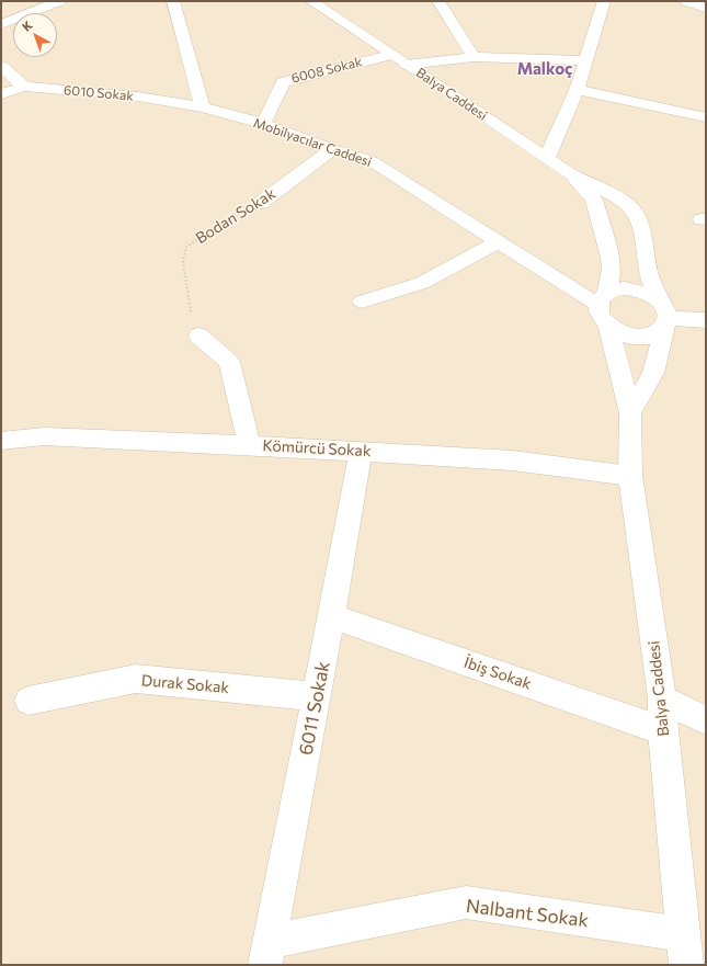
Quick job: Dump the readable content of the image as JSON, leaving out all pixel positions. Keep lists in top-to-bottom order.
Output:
{
  "streets": {
    "street": [
      "6008 Sokak",
      "6010 Sokak",
      "Balya Caddesi",
      "Mobilyacılar Caddesi",
      "Bodan Sokak",
      "Kömürcü Sokak",
      "İbiş Sokak",
      "Durak Sokak",
      "6011 Sokak",
      "Nalbant Sokak"
    ]
  },
  "crossings": [
    ["6008 Sokak", "Balya Caddesi"],
    ["6008 Sokak", "Mobilyacılar Caddesi"],
    ["6010 Sokak", "Mobilyacılar Caddesi"],
    ["Balya Caddesi", "Mobilyacılar Caddesi"],
    ["Balya Caddesi", "Kömürcü Sokak"],
    ["Balya Caddesi", "İbiş Sokak"],
    ["Balya Caddesi", "Nalbant Sokak"],
    ["Mobilyacılar Caddesi", "Bodan Sokak"],
    ["Kömürcü Sokak", "6011 Sokak"],
    ["İbiş Sokak", "6011 Sokak"],
    ["Durak Sokak", "6011 Sokak"],
    ["6011 Sokak", "Nalbant Sokak"]
  ],
  "districts": ["Malkoç"],
  "north": "top left"
}
